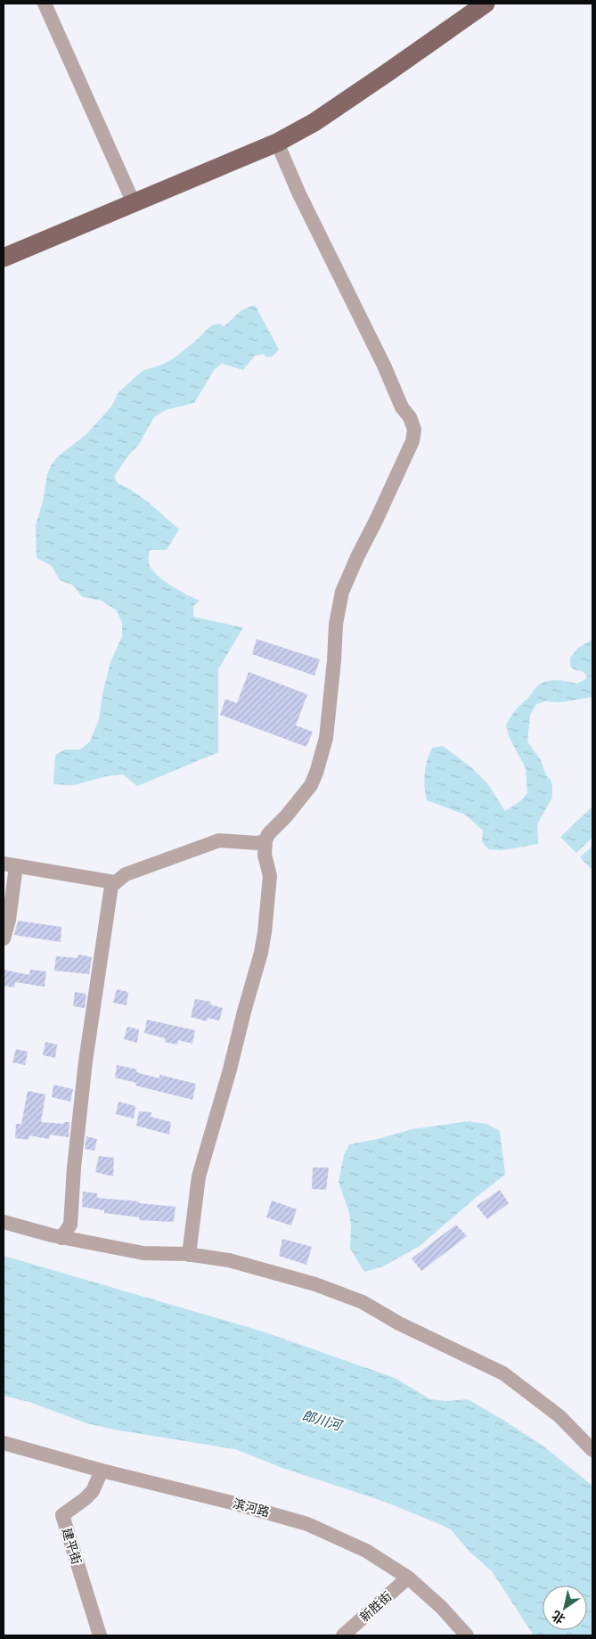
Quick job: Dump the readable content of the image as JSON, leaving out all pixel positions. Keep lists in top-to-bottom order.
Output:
{
  "streets": {
    "street": ["滨河路", "建平街", "新胜街"]
  },
  "crossings": [
    ["滨河路", "建平街"],
    ["滨河路", "新胜街"]
  ],
  "water": ["郎川河"],
  "north": "bottom left"
}
